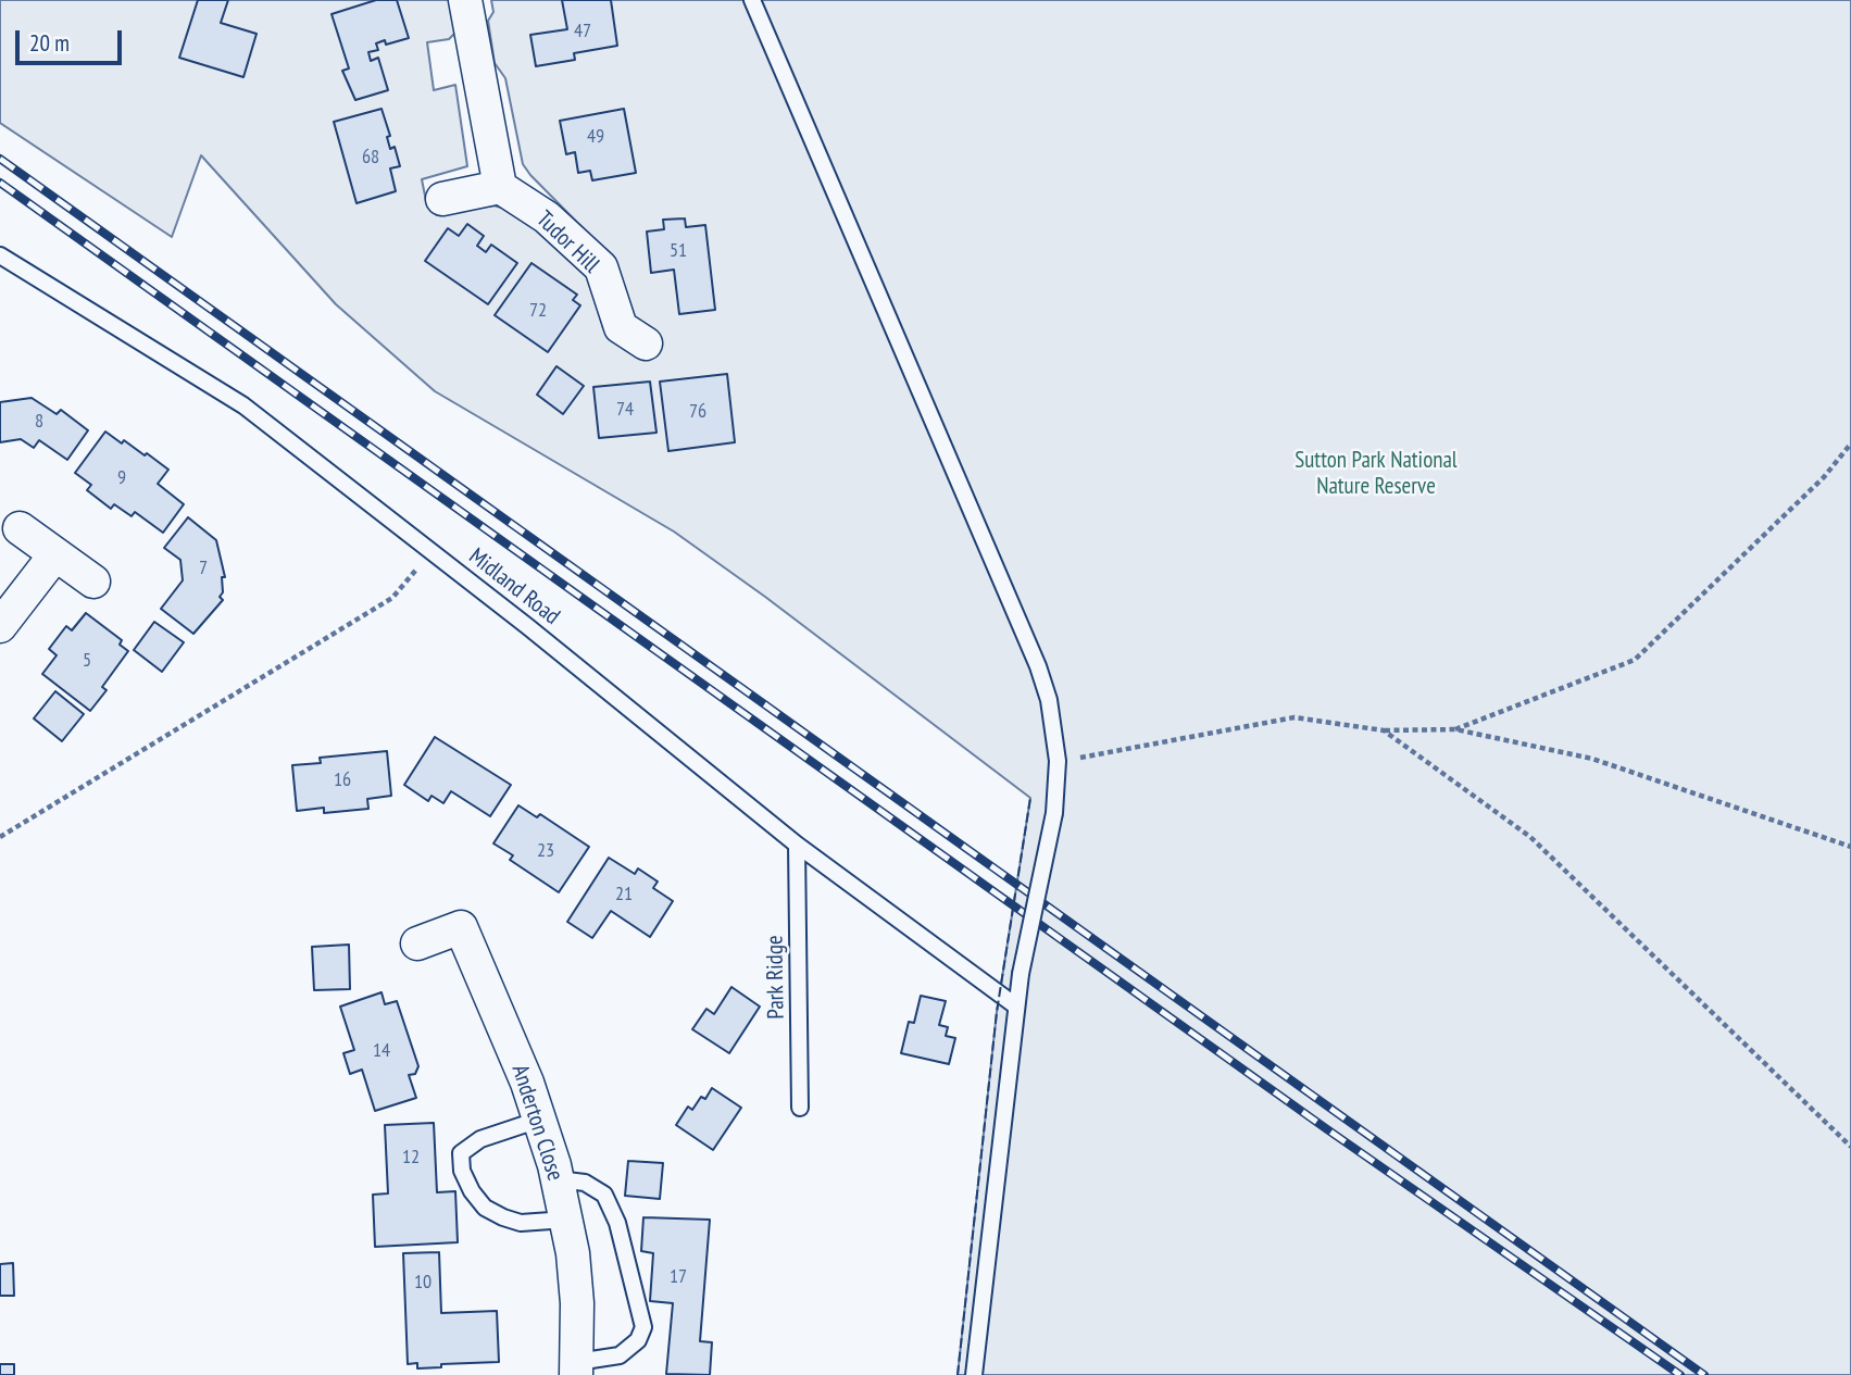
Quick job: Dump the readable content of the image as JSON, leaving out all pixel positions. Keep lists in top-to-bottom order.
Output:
{
  "streets": {
    "street": ["Tudor Hill", "Anderton Close"],
    "lane": ["Midland Road", "Park Ridge"]
  },
  "crossings": [
    ["Midland Road", "Park Ridge"]
  ],
  "parks": ["Sutton Park National Nature Reserve"],
  "house_numbers": [
    "47",
    "49",
    "68",
    "51",
    "72",
    "74",
    "76",
    "8",
    "9",
    "7",
    "5",
    "16",
    "23",
    "21",
    "14",
    "12",
    "17",
    "10"
  ],
  "scale_bar": "20 m"
}
